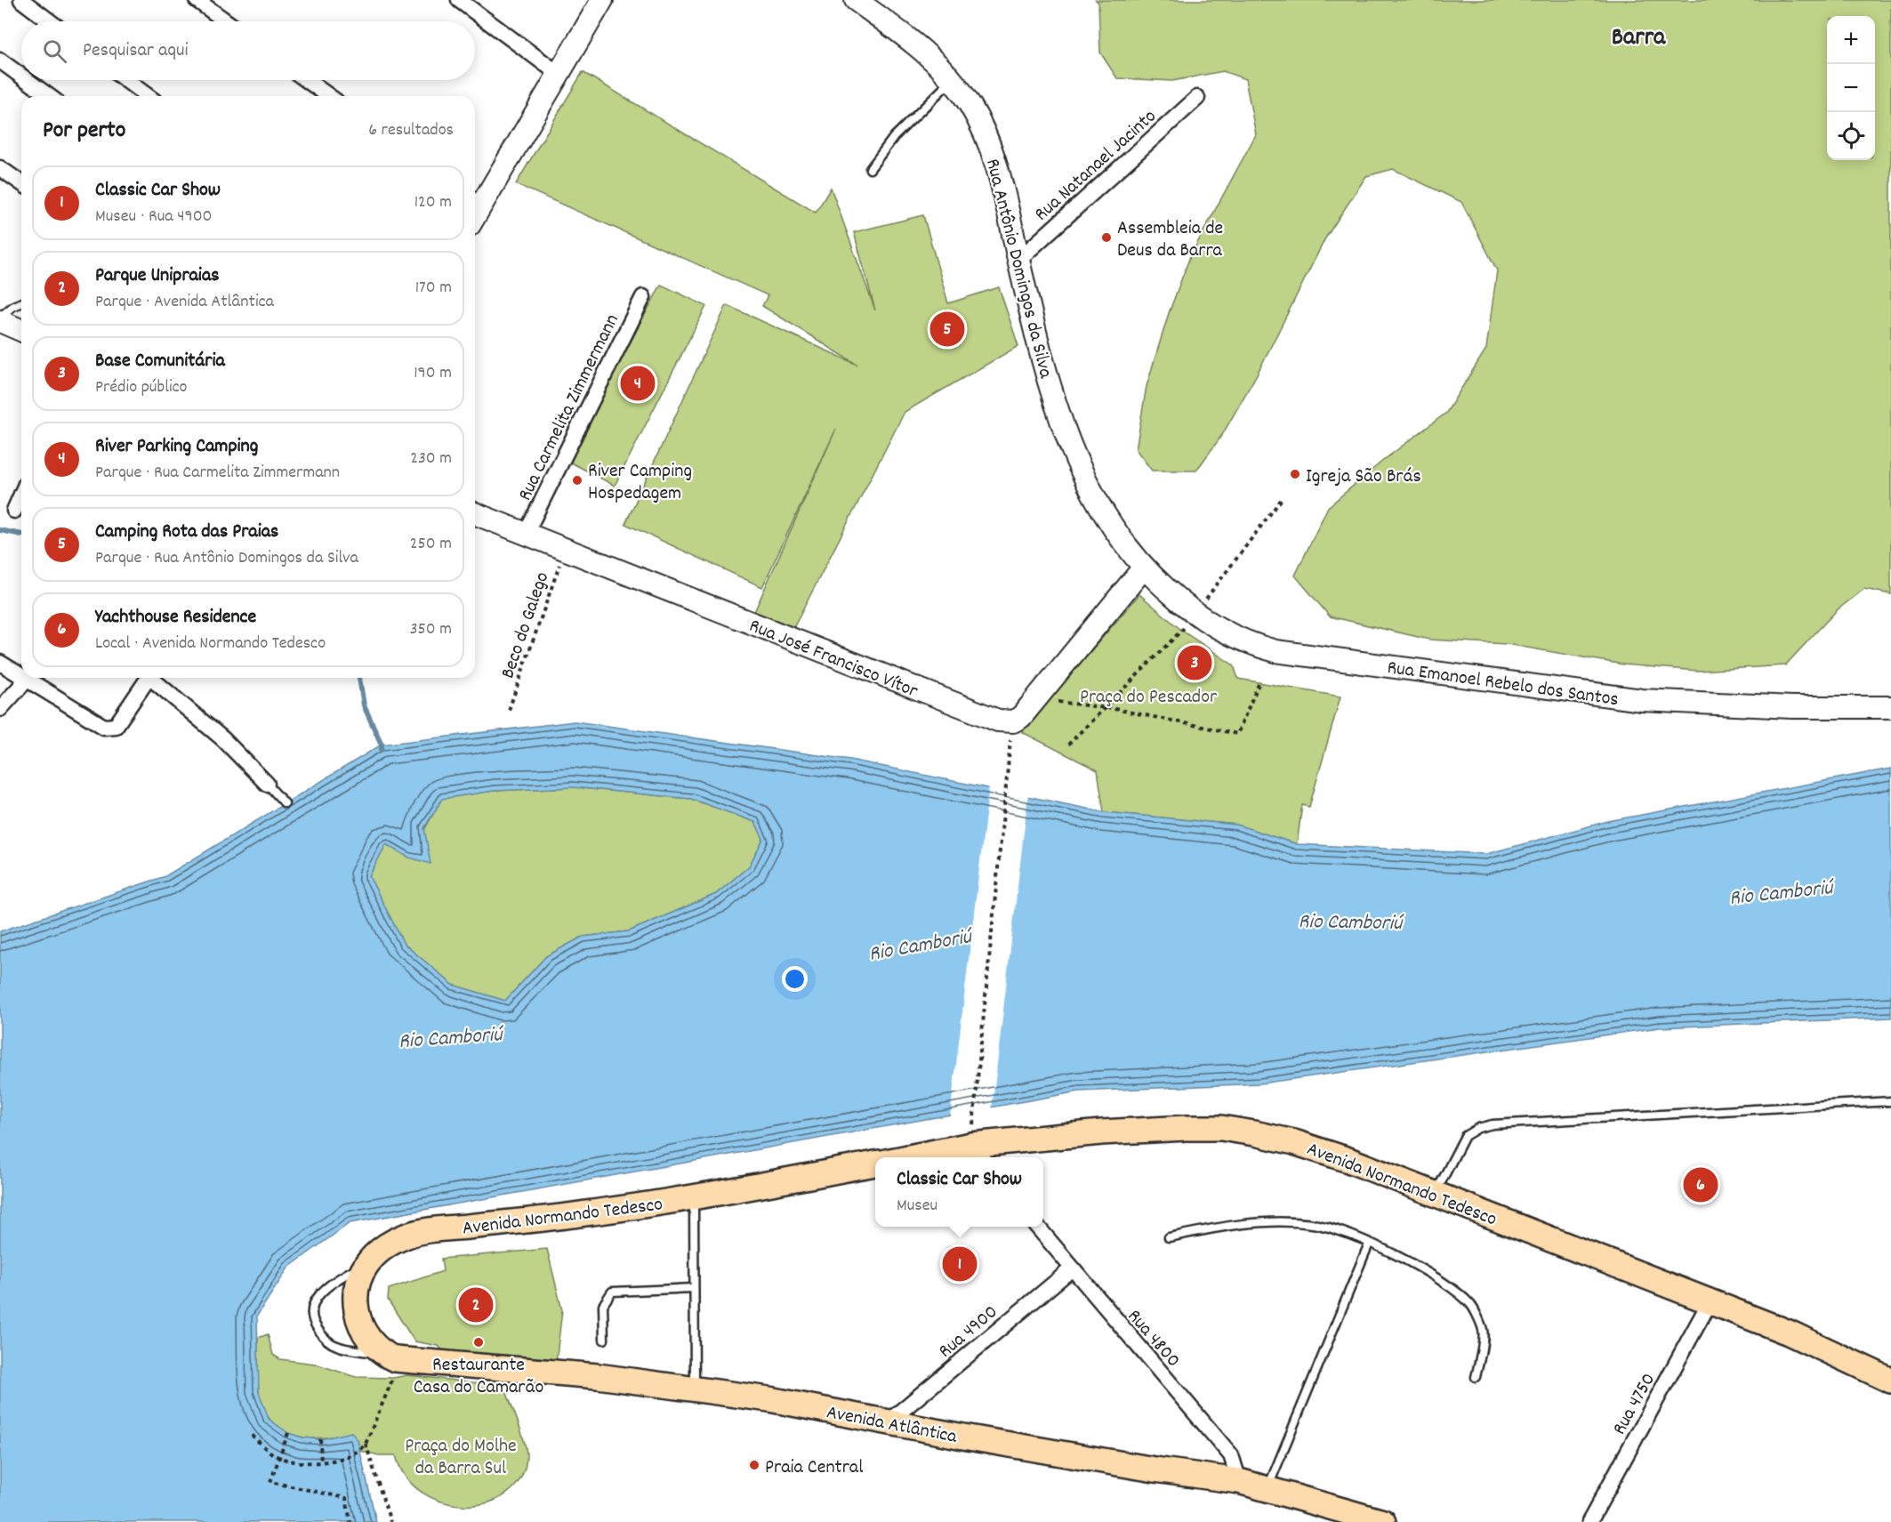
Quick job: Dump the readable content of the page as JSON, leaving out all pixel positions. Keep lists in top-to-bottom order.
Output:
{
  "streets": {
    "main road": [
      "Rua Antônio Domingos da Silva",
      "Rua José Francisco Vítor",
      "Rua Emanoel Rebelo dos Santos",
      "Avenida Normando Tedesco",
      "Avenida Atlântica"
    ],
    "street": [
      "Rua Natanael Jacinto",
      "Rua Carmelita Zimmermann",
      "Rua 4900",
      "Rua 4800",
      "Rua 4750"
    ],
    "path": ["Beco do Galego"]
  },
  "crossings": [
    ["Rua Natanael Jacinto", "Rua Antônio Domingos da Silva"],
    ["Rua Antônio Domingos da Silva", "Rua José Francisco Vítor"],
    ["Rua Antônio Domingos da Silva", "Rua Emanoel Rebelo dos Santos"],
    ["Rua Carmelita Zimmermann", "Rua José Francisco Vítor"],
    ["Beco do Galego", "Rua José Francisco Vítor"],
    ["Rua José Francisco Vítor", "Rua Emanoel Rebelo dos Santos"],
    ["Avenida Normando Tedesco", "Rua 4750"],
    ["Avenida Normando Tedesco", "Avenida Atlântica"],
    ["Rua 4900", "Rua 4800"],
    ["Rua 4900", "Avenida Atlântica"],
    ["Rua 4800", "Avenida Atlântica"]
  ],
  "districts": ["Barra"],
  "water": ["Rio Camboriú"],
  "parks": ["Praça do Pescador", "Praça do Molhe da Barra Sul"],
  "places": [
    "Assembleia de Deus da Barra",
    "Igreja São Brás",
    "River Camping Hospedagem",
    "Restaurante Casa do Camarão",
    "Praia Central"
  ],
  "page": {
    "map_buttons": ["+", "−"],
    "search": "Pesquisar aqui",
    "heading": ["Por perto", "6 resultados"],
    "list": [
      {
        "mark": "1",
        "name": "Classic Car Show",
        "note": "Museu · Rua 4900",
        "value": "120 m"
      },
      {
        "mark": "2",
        "name": "Parque Unipraias",
        "note": "Parque · Avenida Atlântica",
        "value": "170 m"
      },
      {
        "mark": "3",
        "name": "Base Comunitária",
        "note": "Prédio público",
        "value": "190 m"
      },
      {
        "mark": "4",
        "name": "River Parking Camping",
        "note": "Parque · Rua Carmelita Zimmermann",
        "value": "230 m"
      },
      {
        "mark": "5",
        "name": "Camping Rota das Praias",
        "note": "Parque · Rua Antônio Domingos da Silva",
        "value": "250 m"
      },
      {
        "mark": "6",
        "name": "Yachthouse Residence",
        "note": "Local · Avenida Normando Tedesco",
        "value": "350 m"
      }
    ],
    "pins": [
      "5",
      "4",
      "3",
      "6",
      "1",
      "2"
    ],
    "popup": ["Classic Car Show", "Museu"]
  }
}
